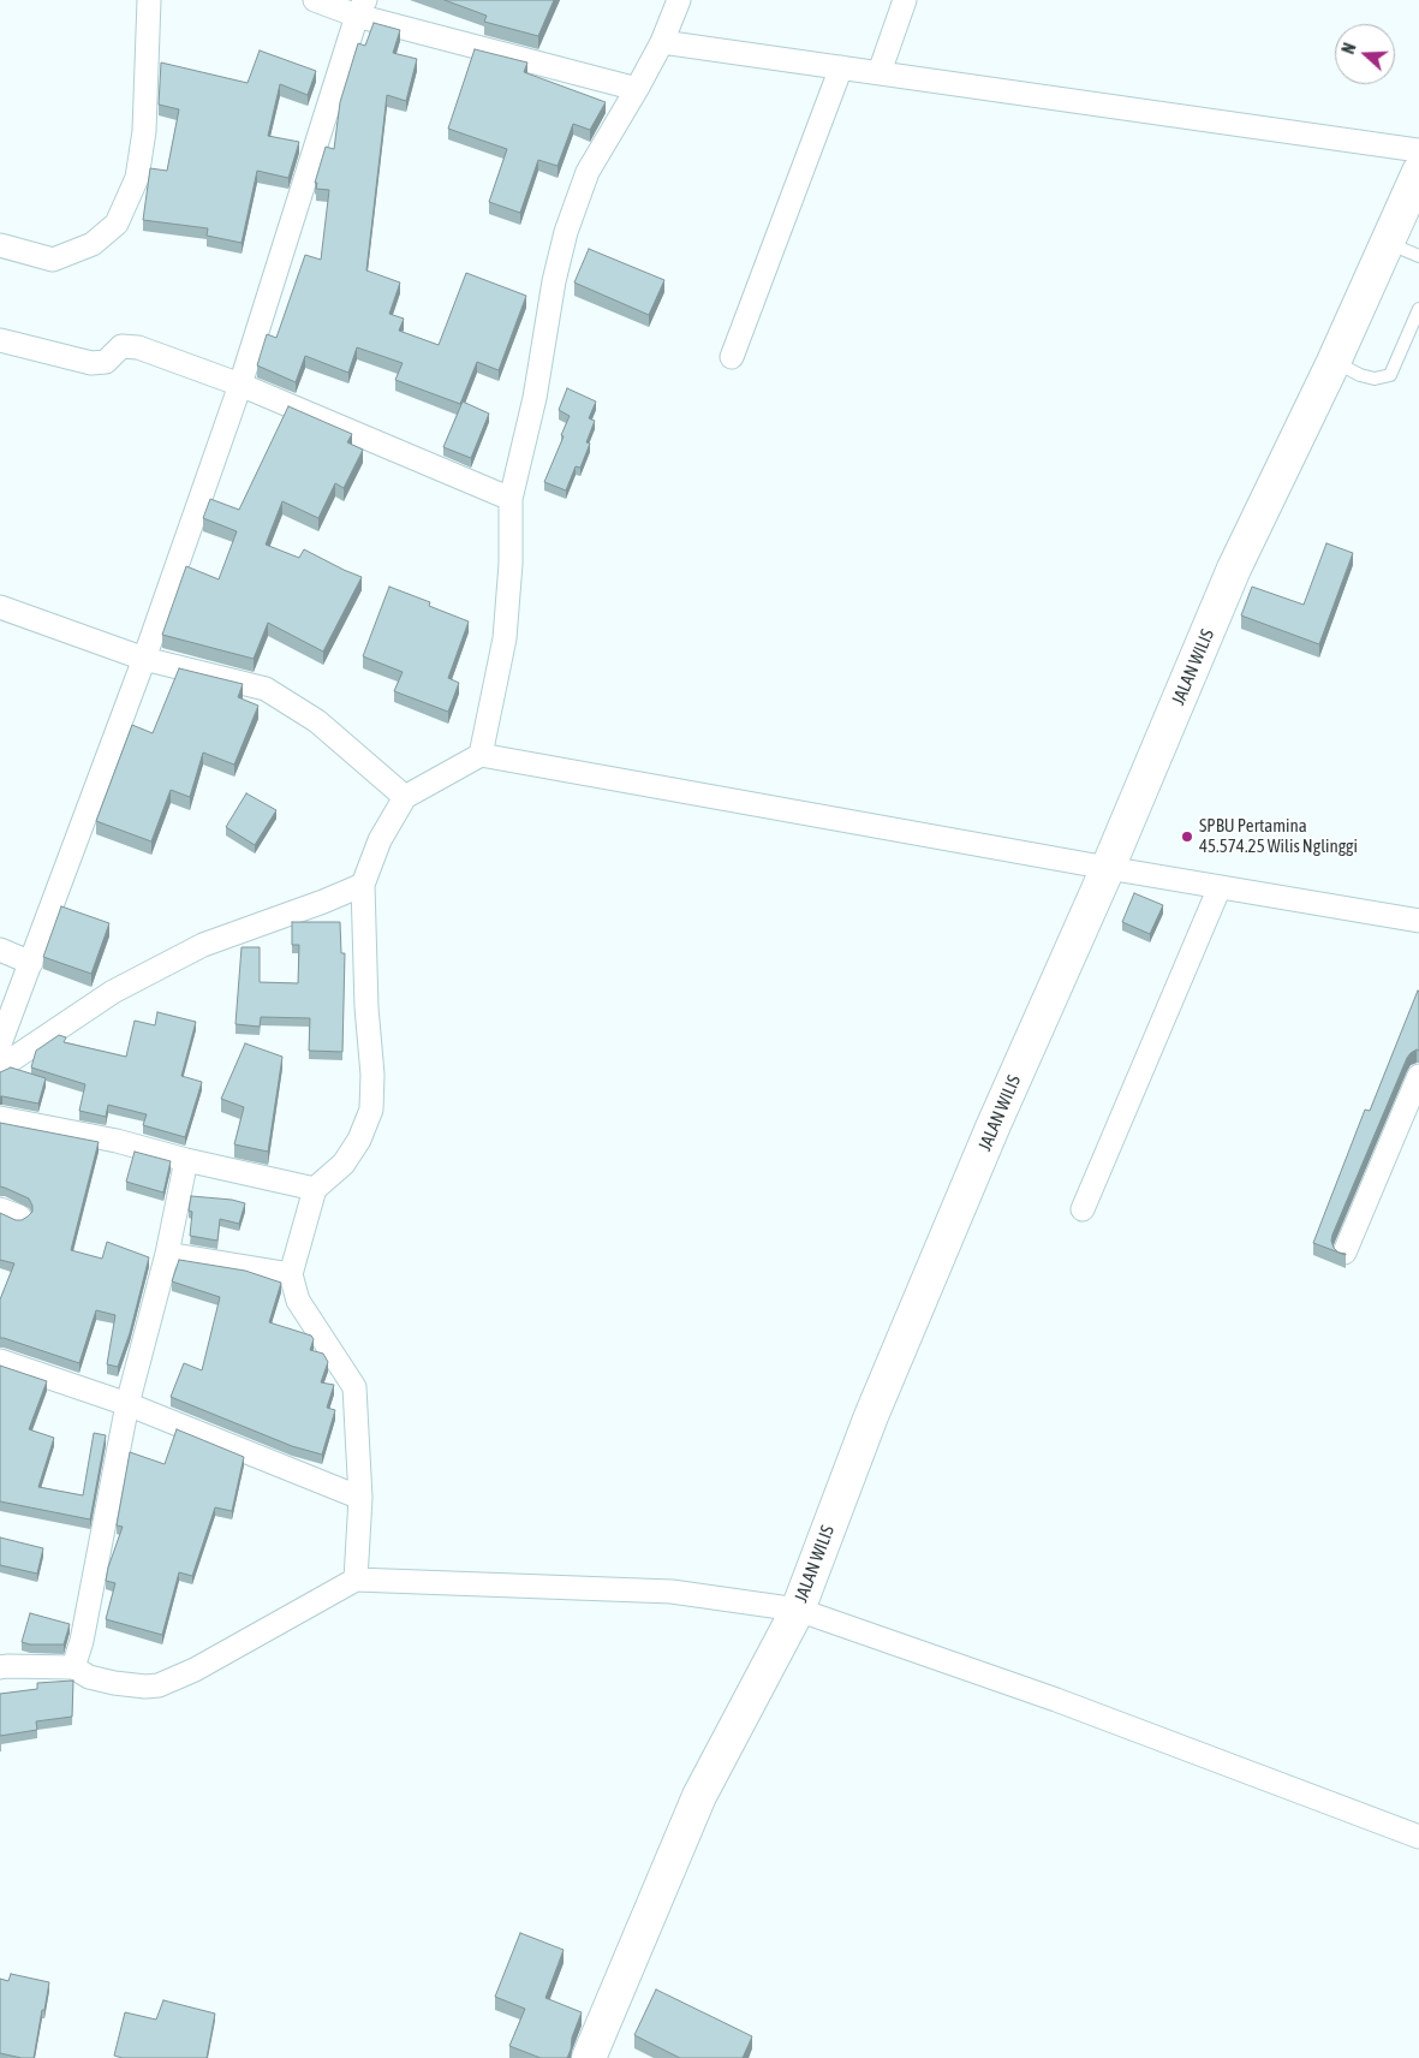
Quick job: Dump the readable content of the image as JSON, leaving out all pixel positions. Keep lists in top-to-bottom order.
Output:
{
  "streets": {
    "main road": ["JALAN WILIS"]
  },
  "places": ["SPBU Pertamina 45.574.25 Wilis Nglinggi"],
  "north": "left"
}
